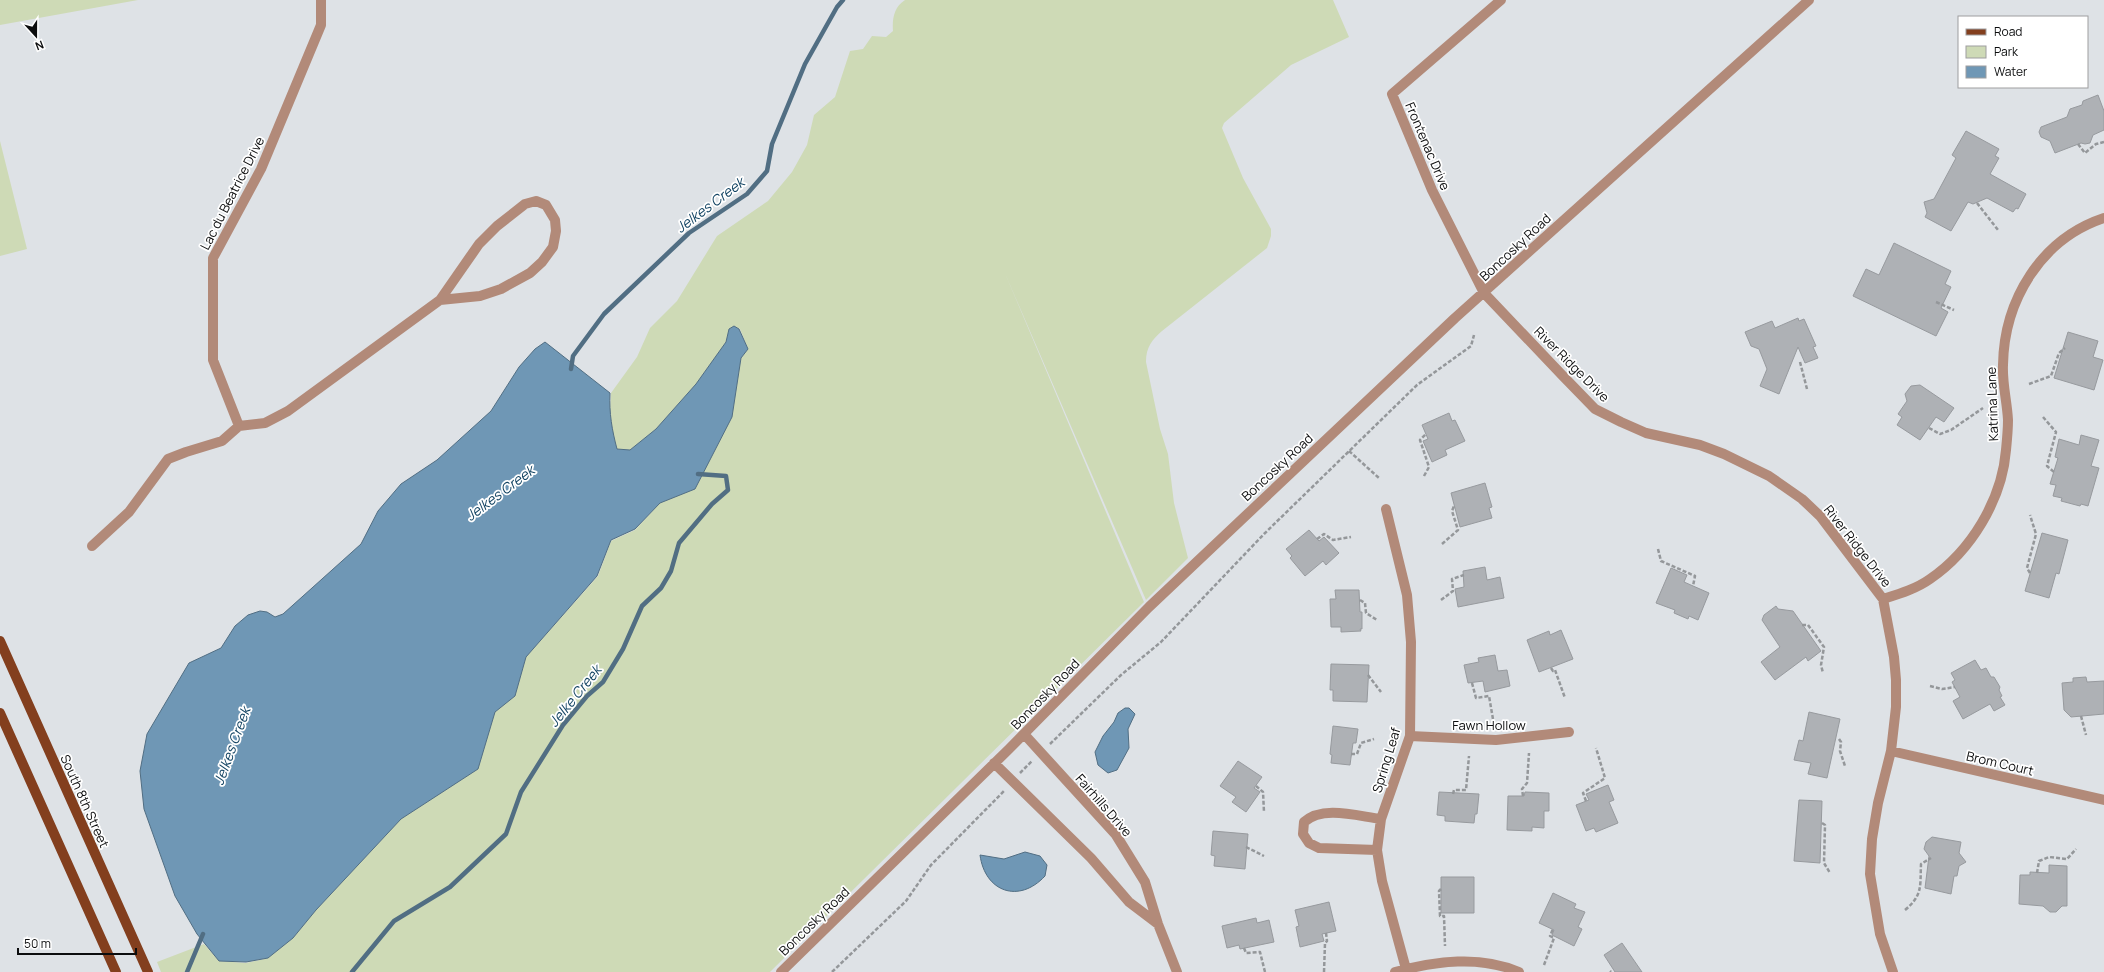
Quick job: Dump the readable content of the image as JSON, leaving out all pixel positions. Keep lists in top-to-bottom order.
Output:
{
  "streets": {
    "main road": ["South 8th Street"],
    "street": [
      "Frontenac Drive",
      "Lac du Beatrice Drive",
      "Boncosky Road",
      "River Ridge Drive",
      "Katrina Lane",
      "Fawn Hollow",
      "Spring Leaf",
      "Brom Court",
      "Fairhills Drive"
    ]
  },
  "crossings": [
    ["Frontenac Drive", "Boncosky Road"],
    ["Frontenac Drive", "River Ridge Drive"],
    ["Boncosky Road", "River Ridge Drive"],
    ["Boncosky Road", "Fairhills Drive"],
    ["River Ridge Drive", "Katrina Lane"],
    ["River Ridge Drive", "Brom Court"],
    ["Fawn Hollow", "Spring Leaf"]
  ],
  "water": ["Jelkes Creek", "Jelke Creek"],
  "legend": ["Road", "Park", "Water"],
  "scale_bar": "50 m",
  "north": "bottom"
}
